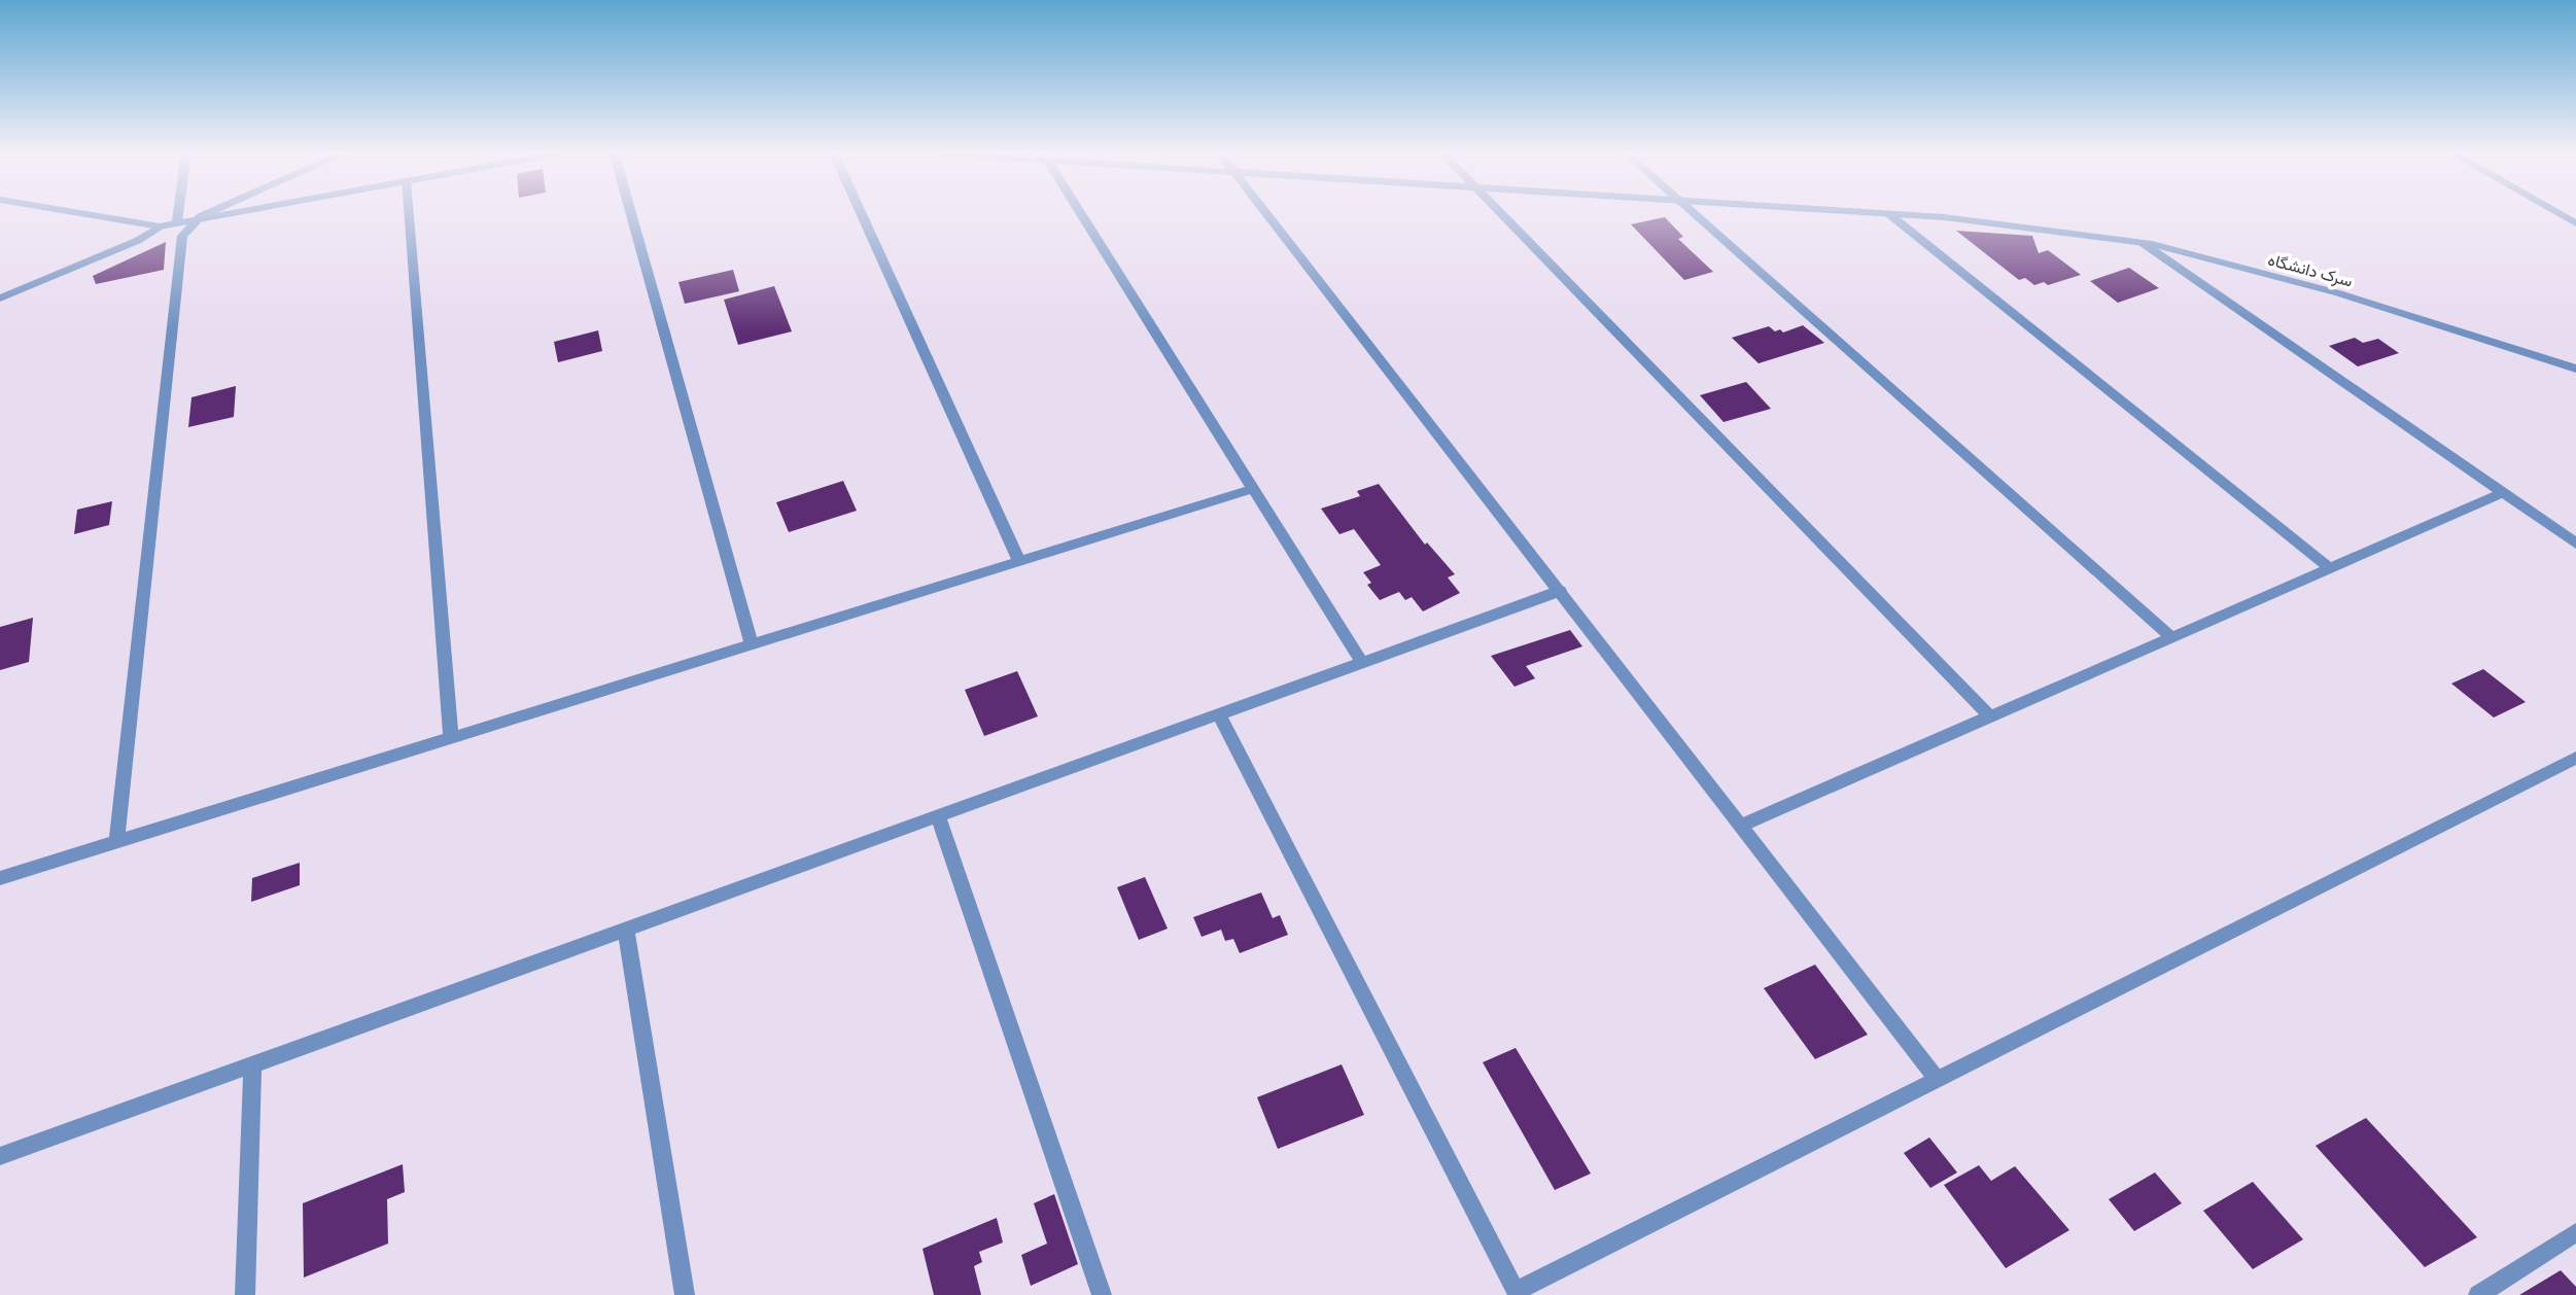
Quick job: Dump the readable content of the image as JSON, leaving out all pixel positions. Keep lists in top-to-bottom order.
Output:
{
  "streets": {
    "street": ["سرک دانشگاه"]
  }
}
